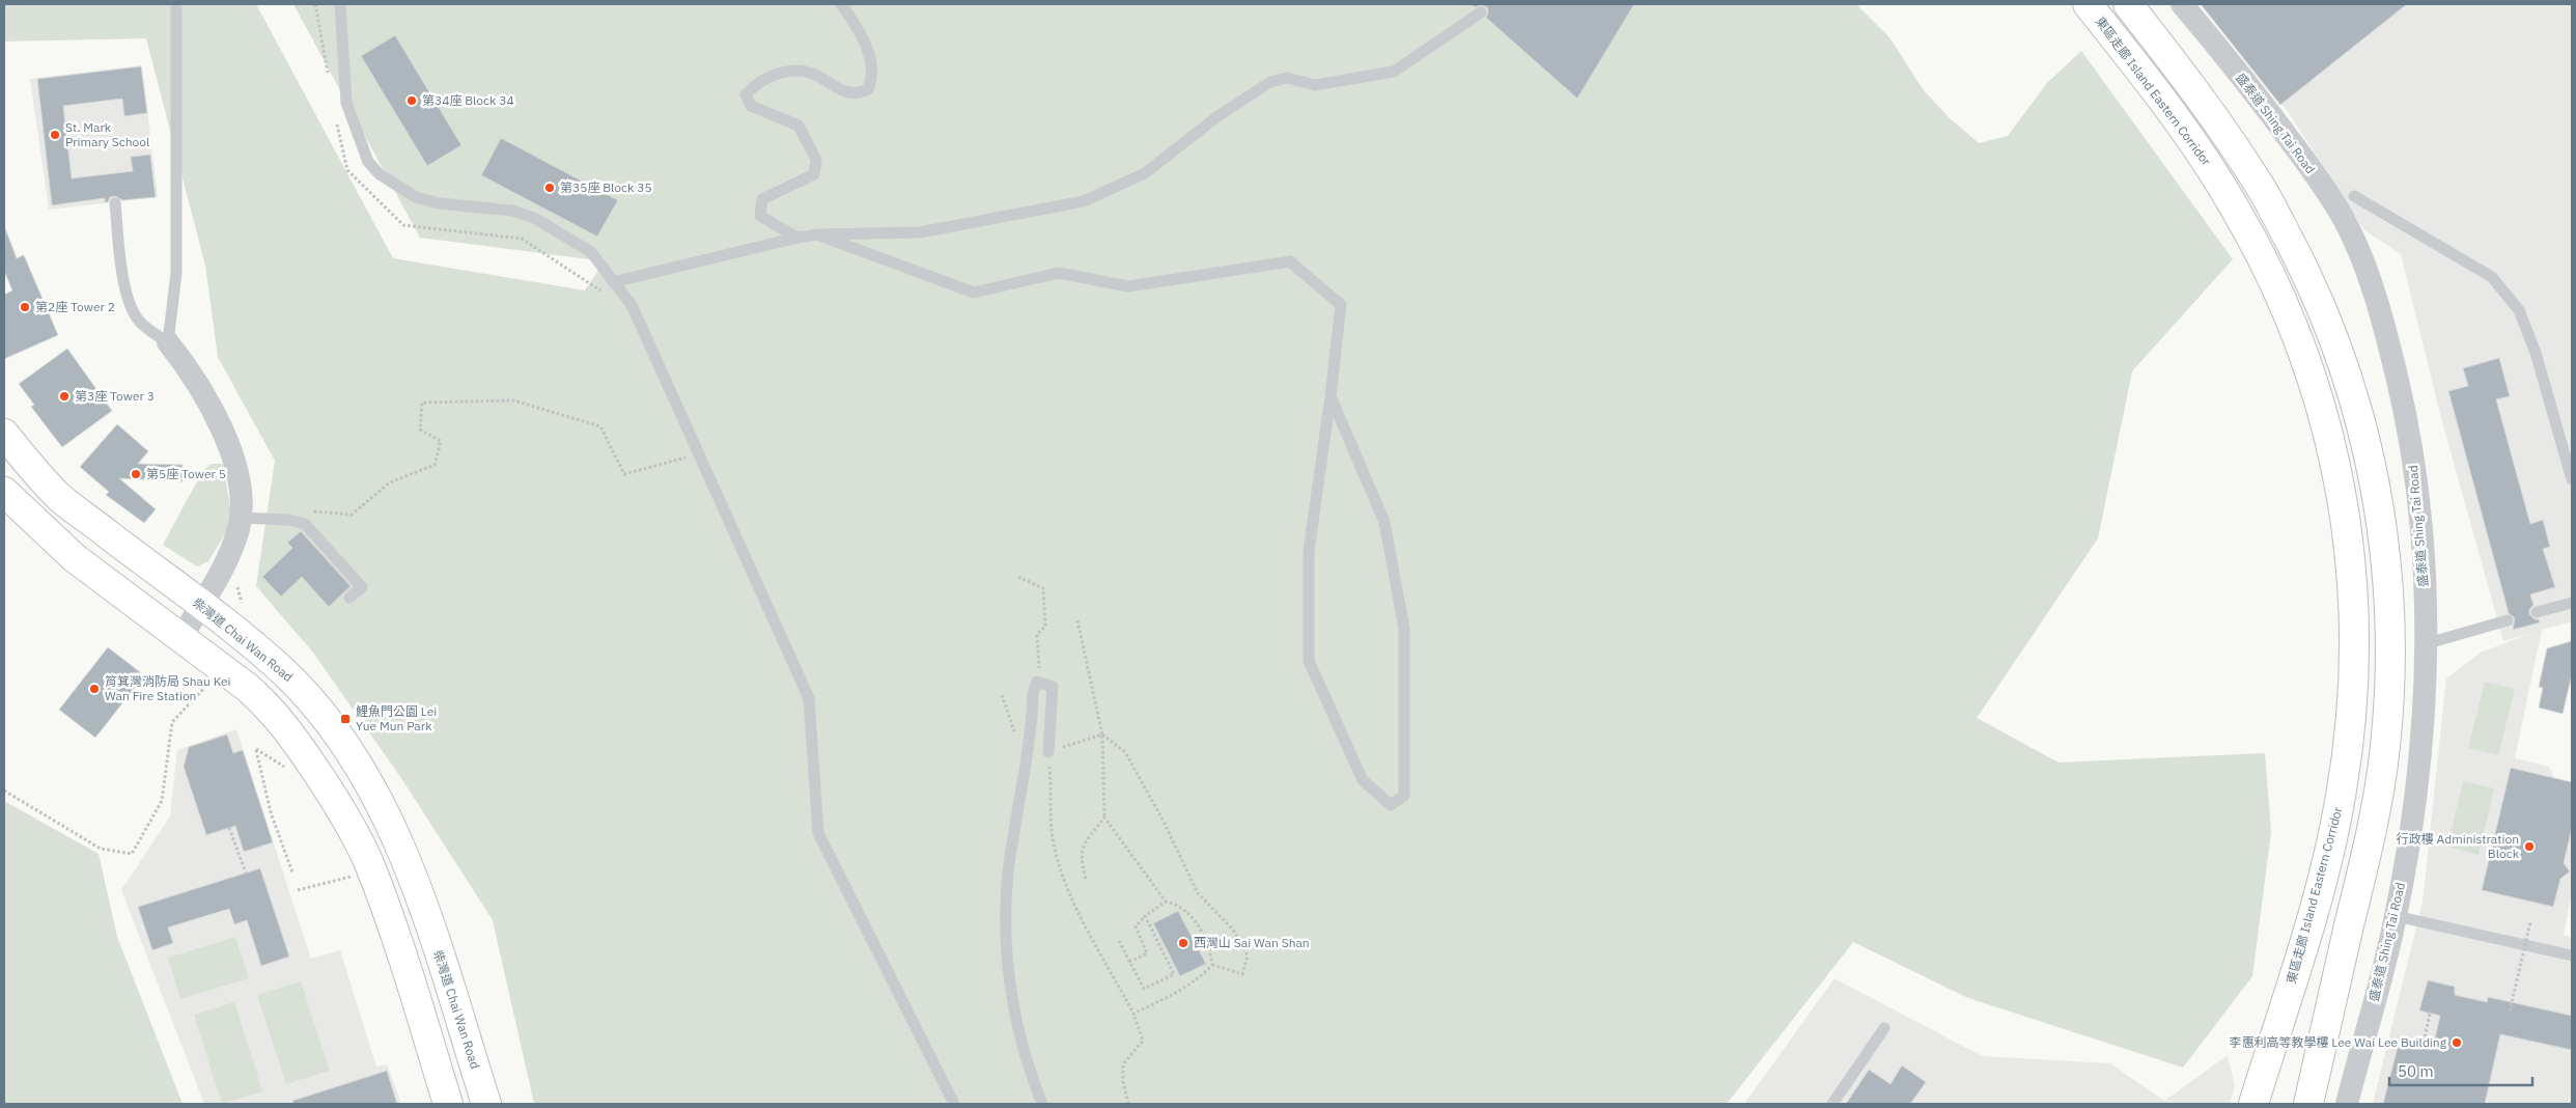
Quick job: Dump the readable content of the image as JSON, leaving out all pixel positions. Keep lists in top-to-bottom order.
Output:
{
  "streets": {
    "main road": ["東區走廊 Island Eastern Corridor", "柴灣道 Chai Wan Road"],
    "street": ["盛泰道 Shing Tai Road"]
  },
  "places": {
    "other": [
      "第34座 Block 34",
      "St. Mark Primary School",
      "第35座 Block 35",
      "第2座 Tower 2",
      "第3座 Tower 3",
      "第5座 Tower 5",
      "筲箕灣消防局 Shau Kei Wan Fire Station",
      "行政樓 Administration Block",
      "西灣山 Sai Wan Shan",
      "李惠利高等教學樓 Lee Wai Lee Building"
    ],
    "transit": ["鯉魚門公園 Lei Yue Mun Park"]
  },
  "scale_bar": "50 m"
}
